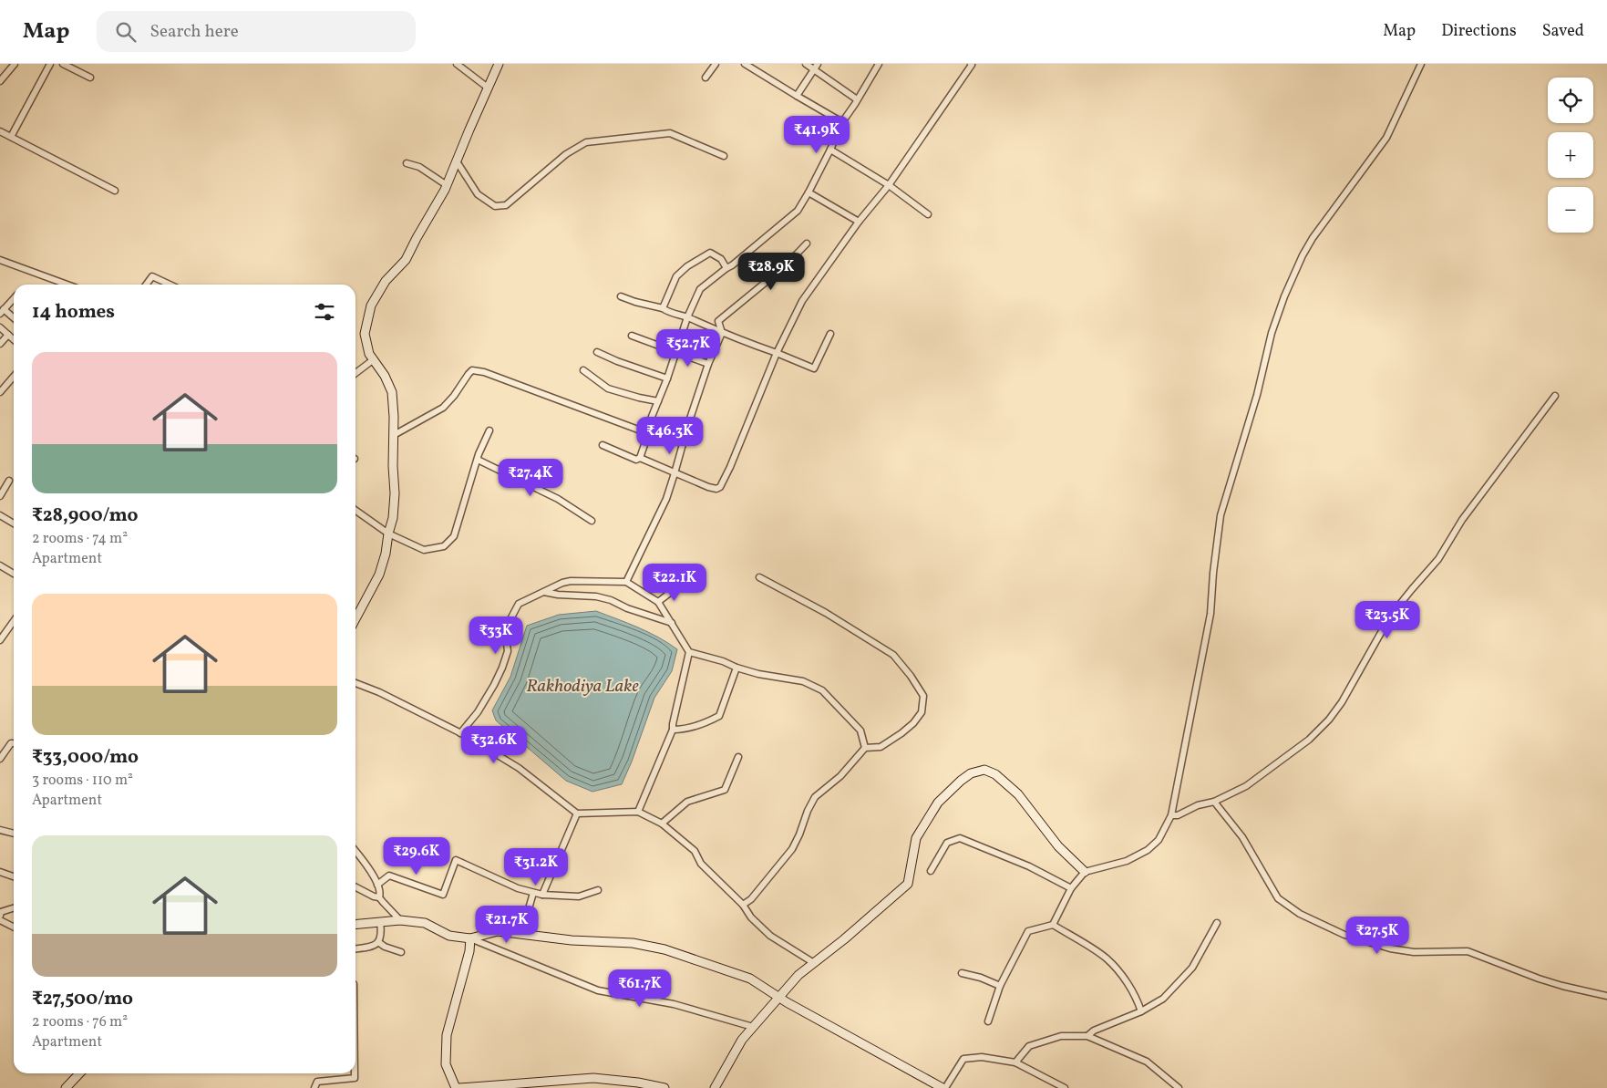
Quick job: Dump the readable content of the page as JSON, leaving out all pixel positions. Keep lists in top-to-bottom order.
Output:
{
  "water": ["Rakhodiya Lake"],
  "page": {
    "header": "Map",
    "search": "Search here",
    "nav": ["Map", "Directions", "Saved"],
    "map_buttons": ["+", "−"],
    "price": [
      "₹41.9K",
      "₹28.9K",
      "₹52.7K",
      "₹46.3K",
      "₹27.4K",
      "₹22.1K",
      "₹23.5K",
      "₹33K",
      "₹32.6K",
      "₹29.6K",
      "₹31.2K",
      "₹21.7K",
      "₹27.5K",
      "₹61.7K"
    ],
    "heading": "14 homes",
    "list": [
      {
        "name": "₹28,900/mo",
        "note": "2 rooms · 74 m² · Apartment"
      },
      {
        "name": "₹33,000/mo",
        "note": "3 rooms · 110 m² · Apartment"
      },
      {
        "name": "₹27,500/mo",
        "note": "2 rooms · 76 m² · Apartment"
      }
    ]
  }
}
